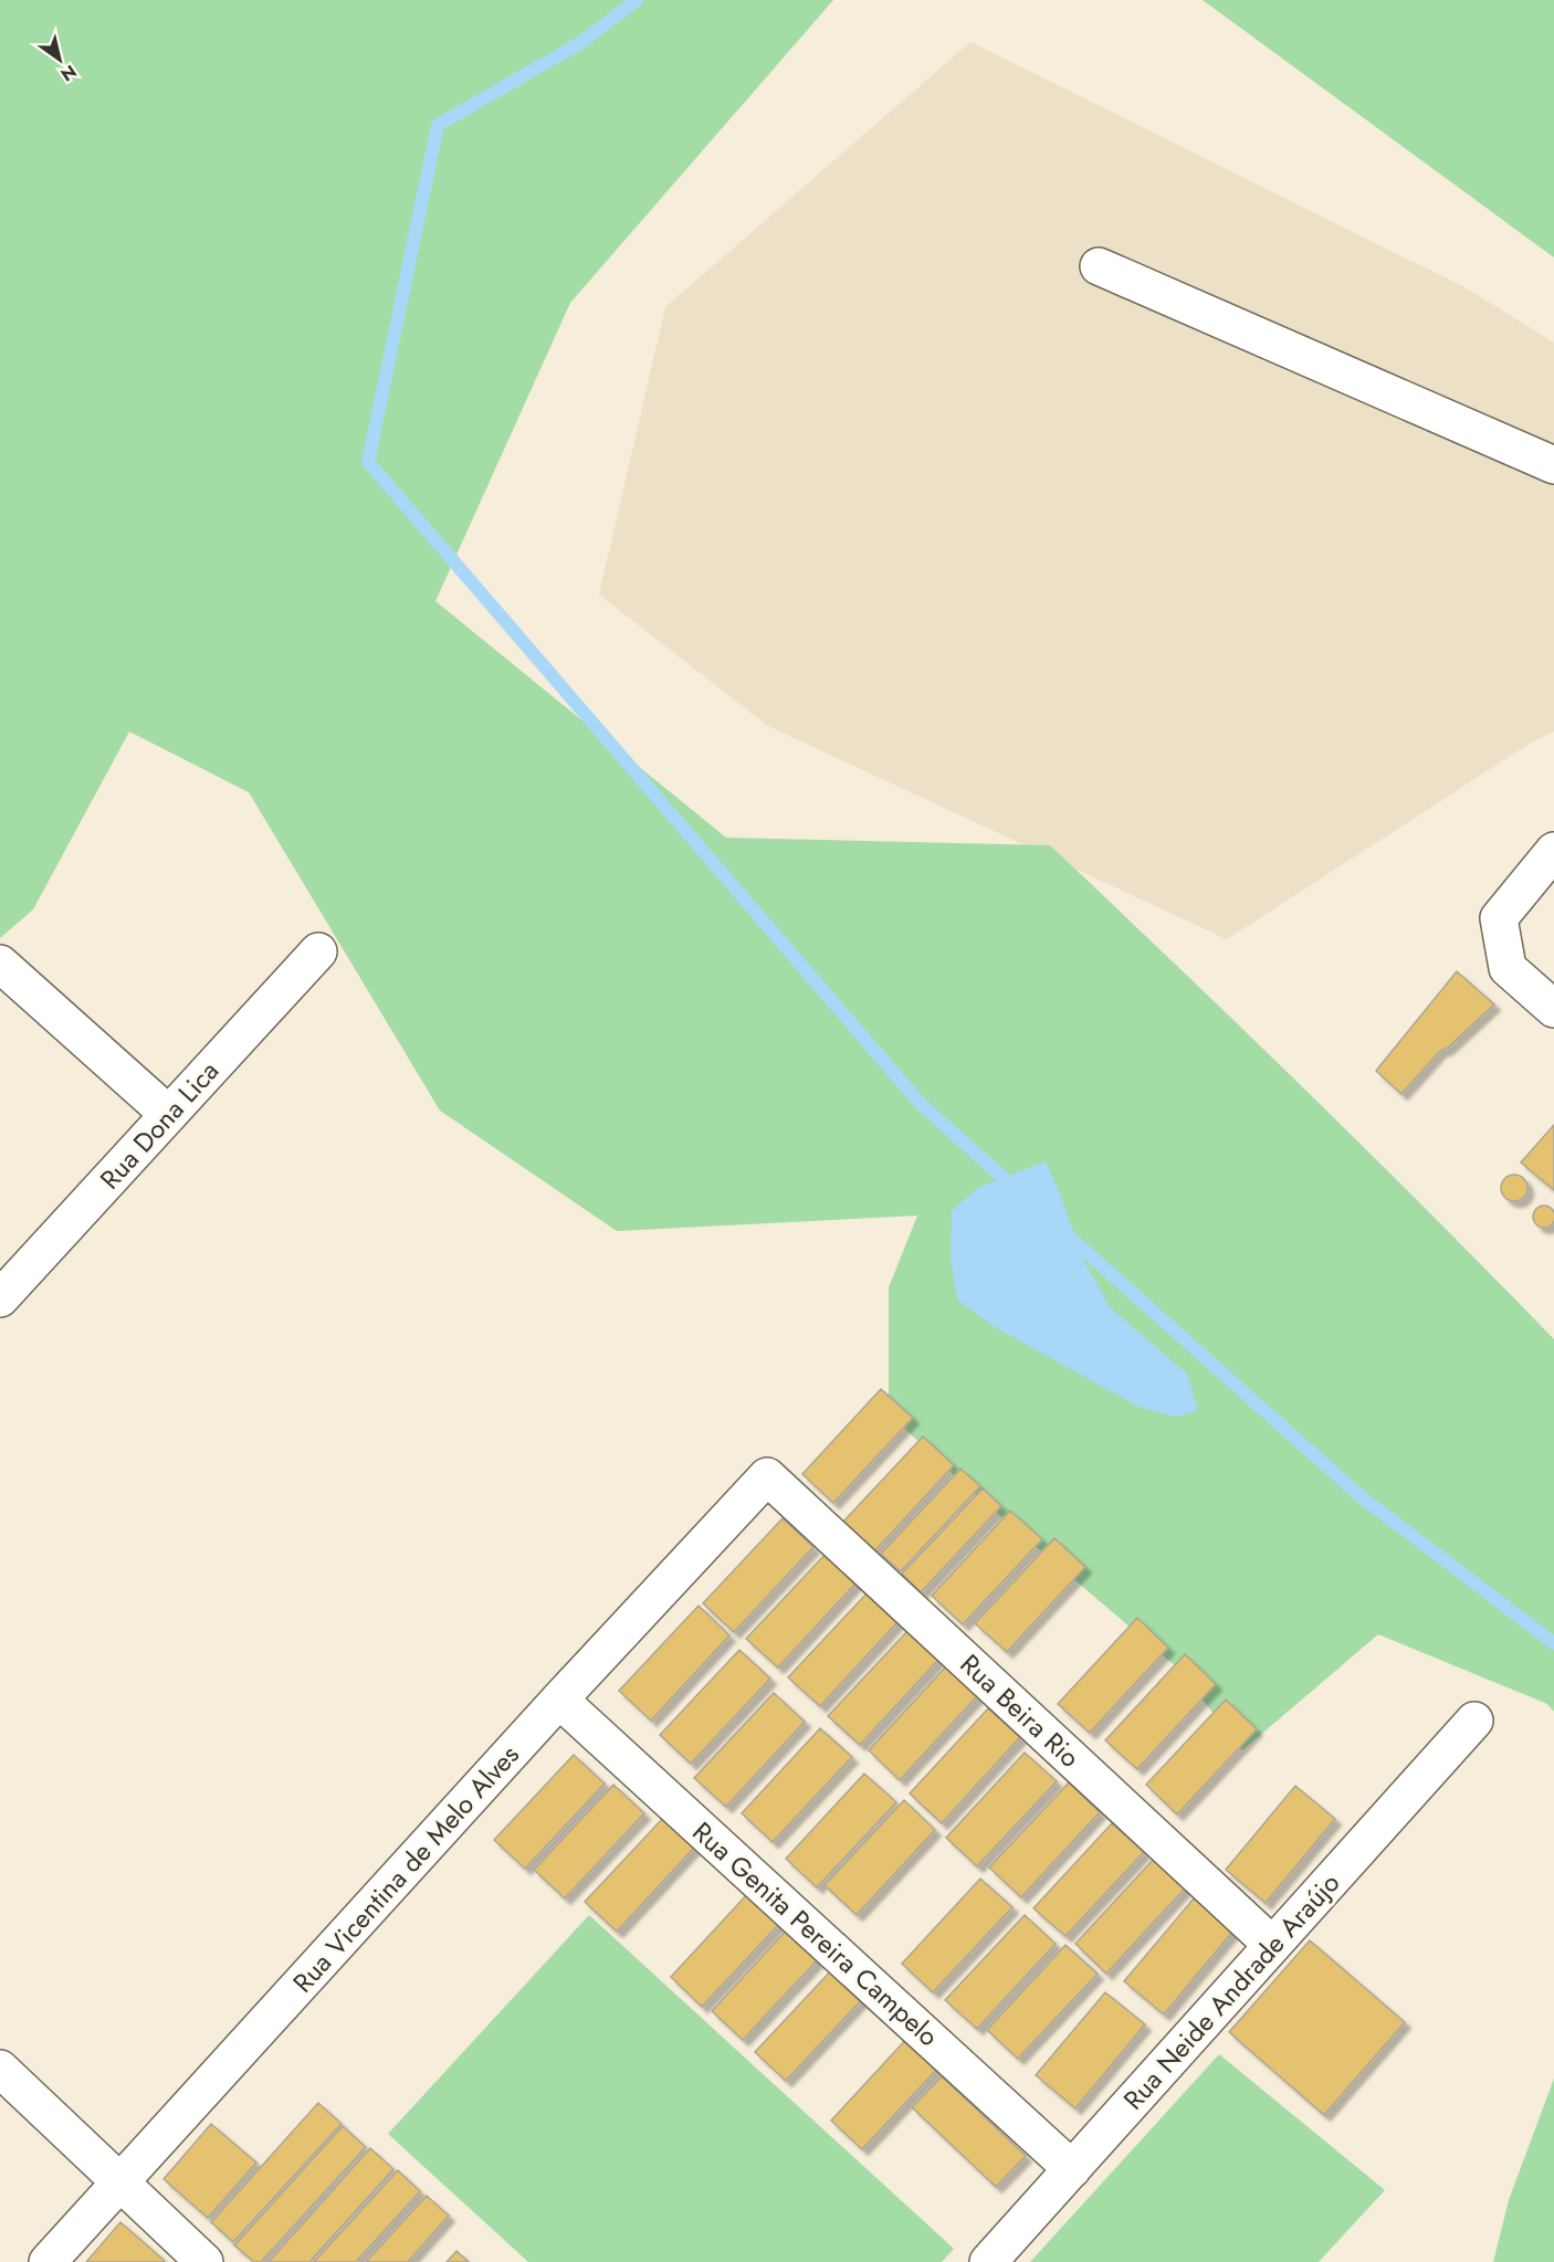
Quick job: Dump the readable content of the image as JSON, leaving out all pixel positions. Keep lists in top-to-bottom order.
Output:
{
  "streets": {
    "street": [
      "Rua Dona Lica",
      "Rua Beira Rio",
      "Rua Vicentina de Melo Alves",
      "Rua Genita Pereira Campelo",
      "Rua Neide Andrade Araújo"
    ]
  },
  "crossings": [
    ["Rua Beira Rio", "Rua Vicentina de Melo Alves"],
    ["Rua Beira Rio", "Rua Neide Andrade Araújo"],
    ["Rua Vicentina de Melo Alves", "Rua Genita Pereira Campelo"],
    ["Rua Genita Pereira Campelo", "Rua Neide Andrade Araújo"]
  ],
  "north": "bottom right"
}
